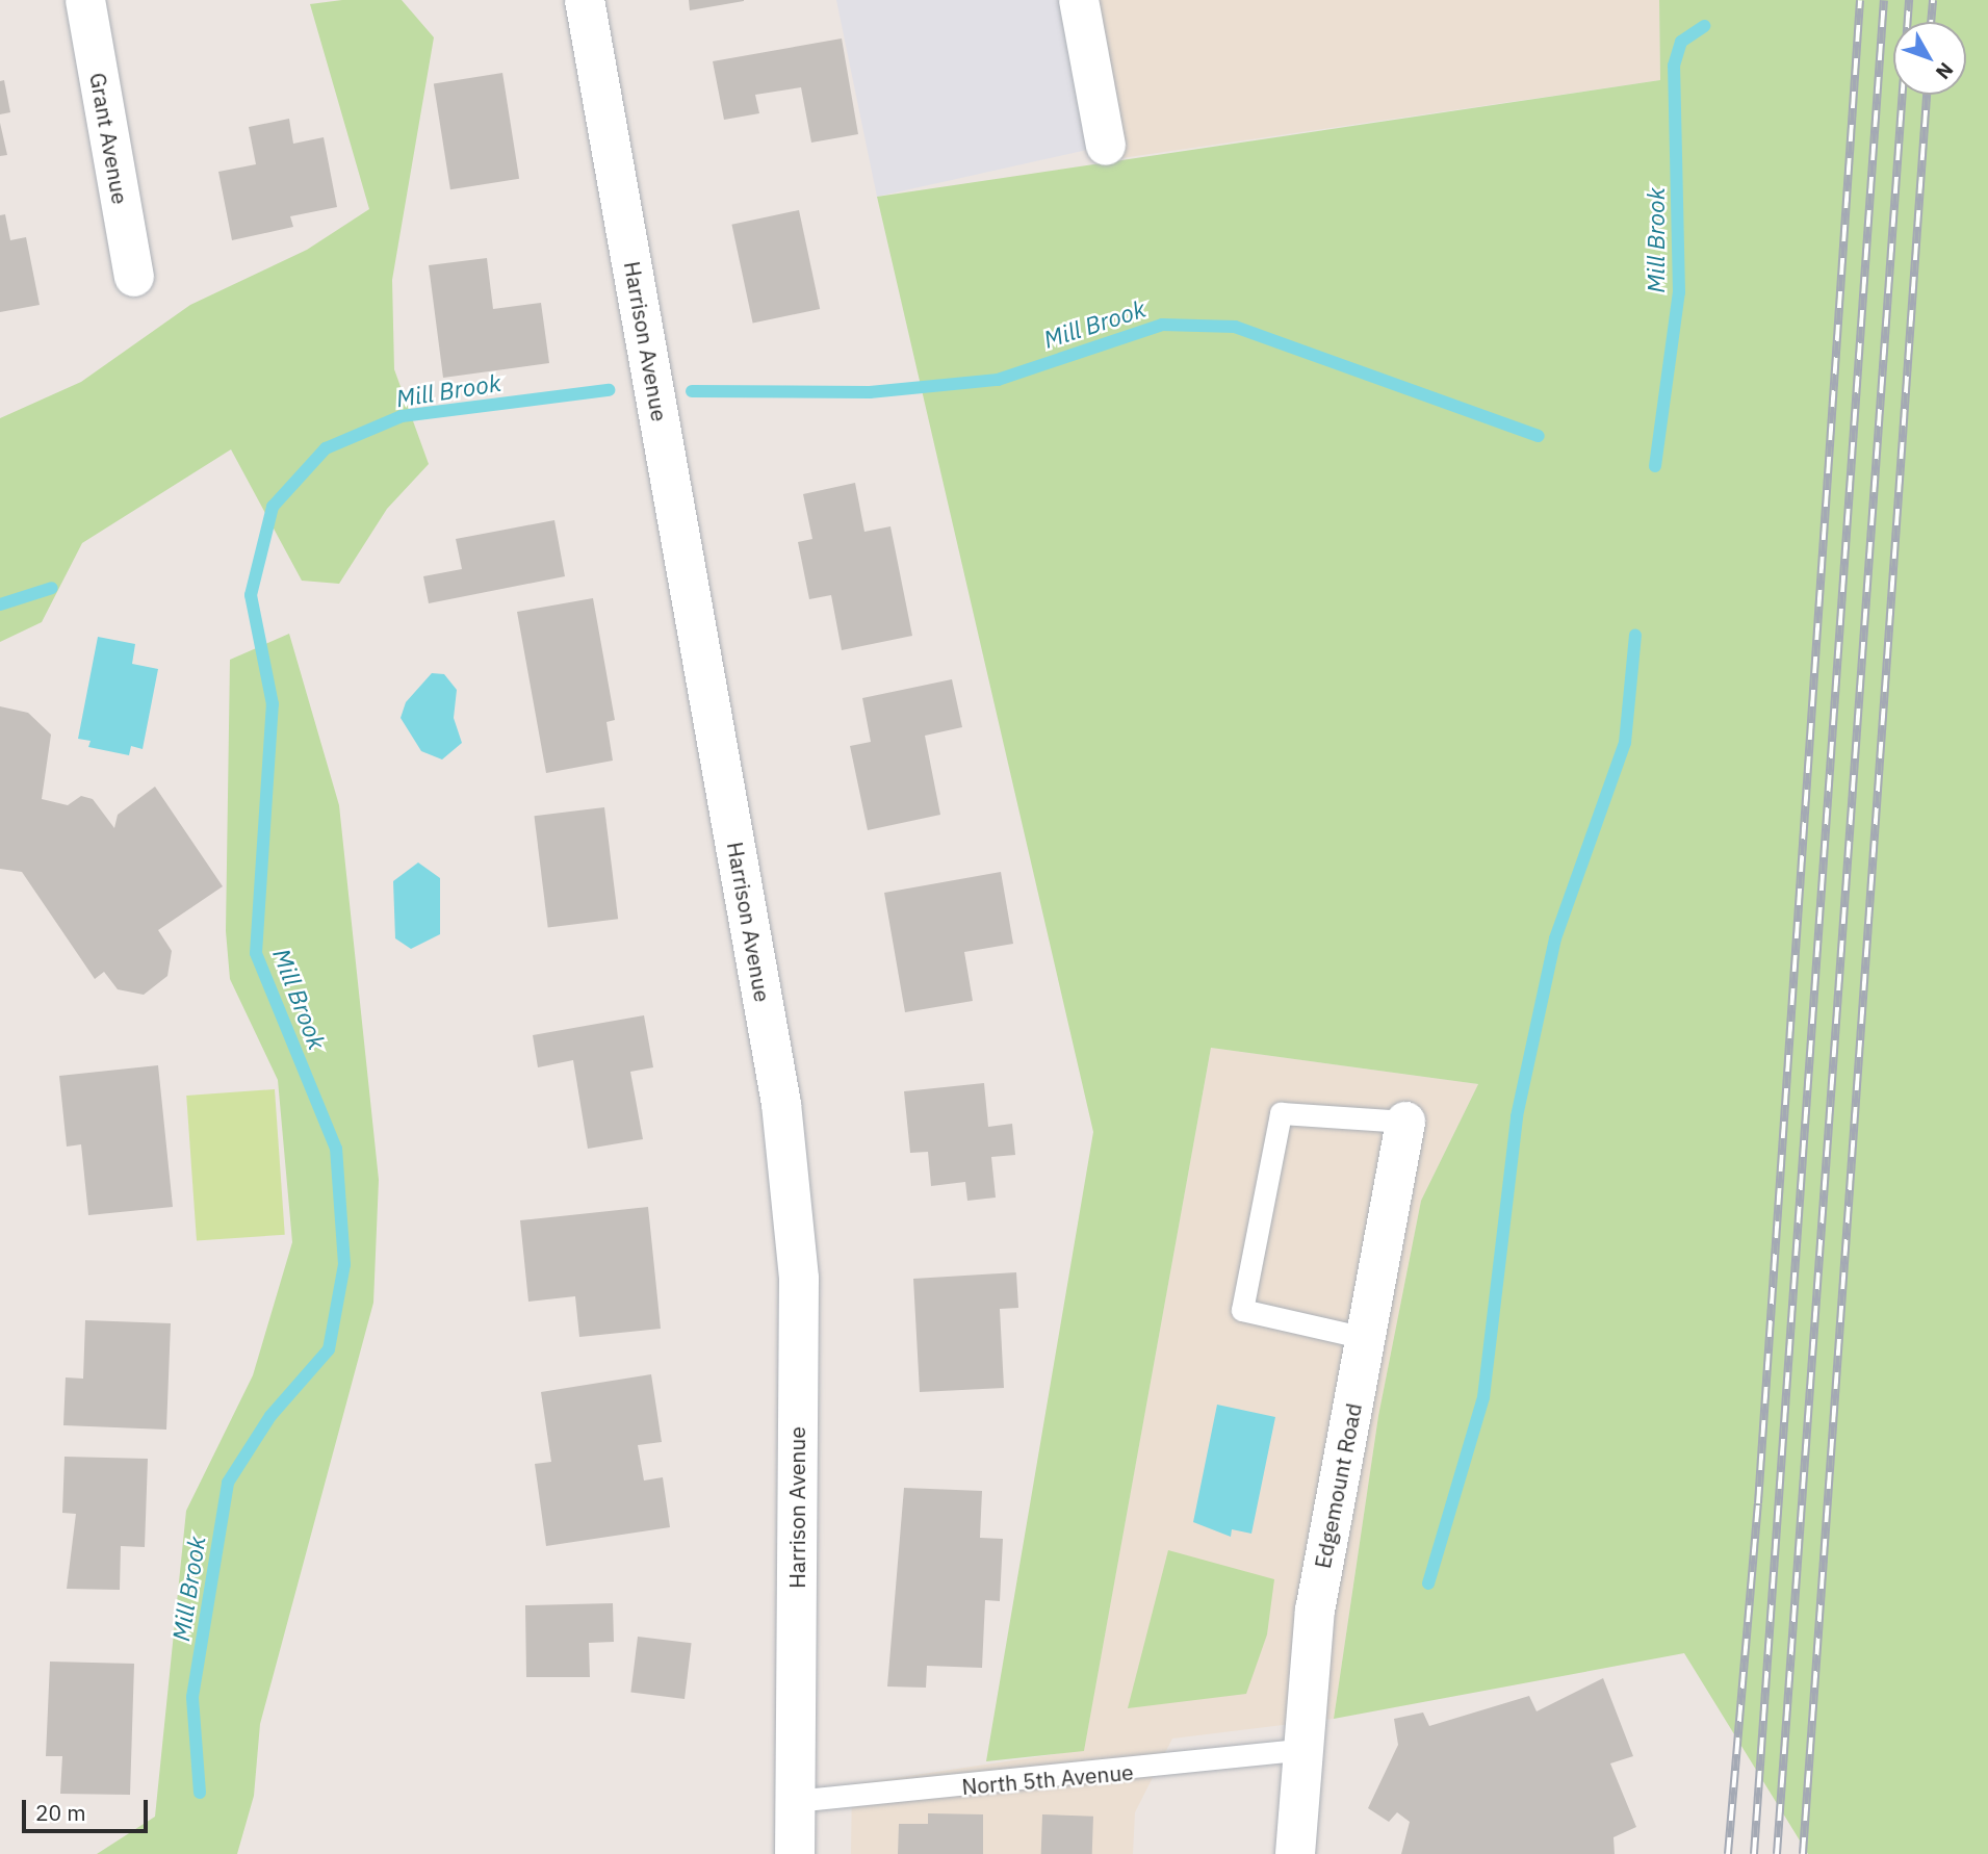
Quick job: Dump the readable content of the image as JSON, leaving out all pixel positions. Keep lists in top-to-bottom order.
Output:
{
  "streets": {
    "street": ["Grant Avenue", "Harrison Avenue", "Edgemount Road"],
    "lane": ["North 5th Avenue"]
  },
  "crossings": [
    ["Harrison Avenue", "North 5th Avenue"],
    ["Edgemount Road", "North 5th Avenue"]
  ],
  "water": ["Mill Brook"],
  "scale_bar": "20 m",
  "north": "bottom right"
}
